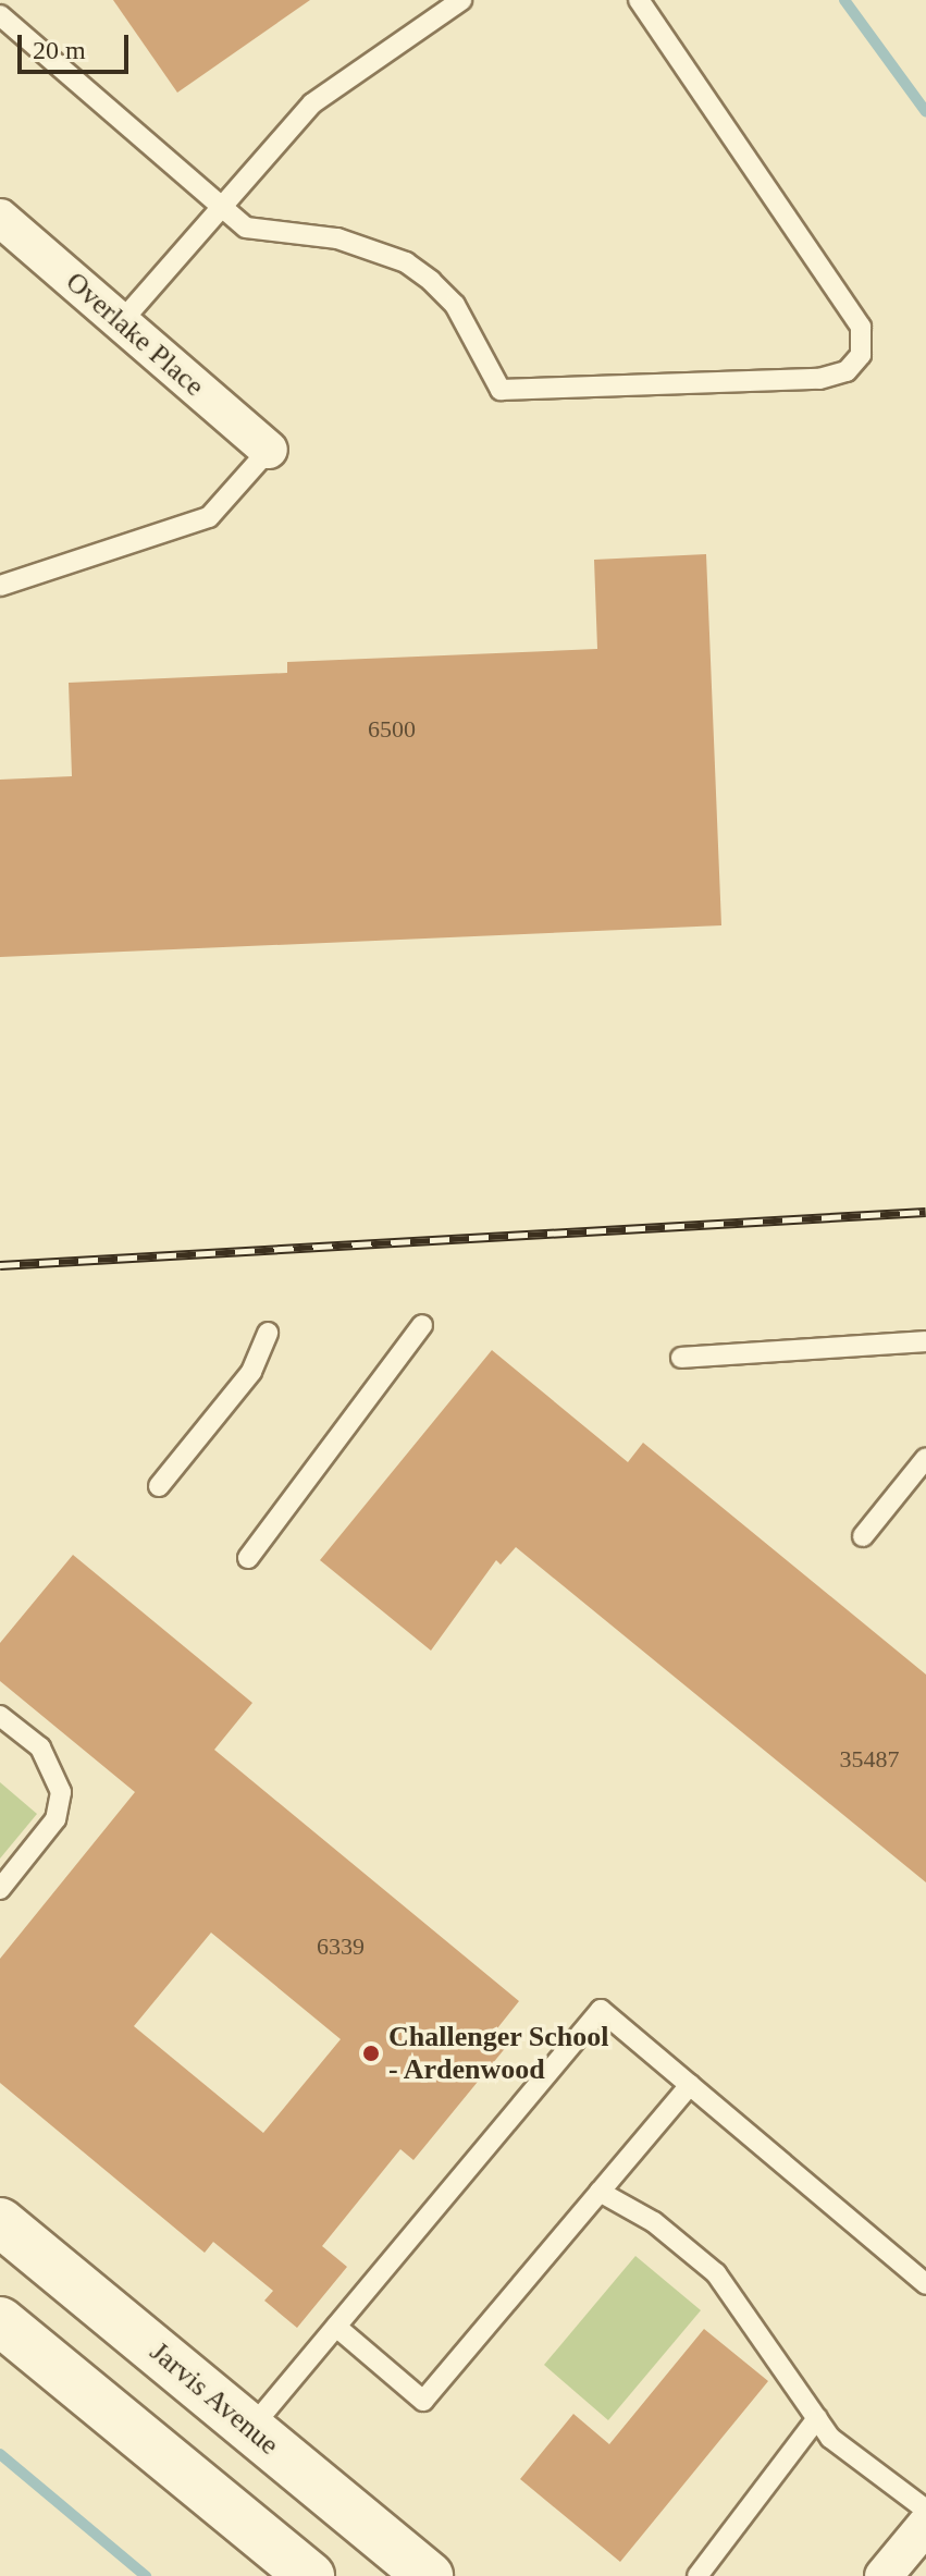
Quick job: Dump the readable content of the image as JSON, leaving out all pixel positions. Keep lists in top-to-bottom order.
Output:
{
  "streets": {
    "main road": ["Jarvis Avenue"],
    "street": ["Overlake Place"]
  },
  "places": ["Challenger School - Ardenwood"],
  "house_numbers": ["6500", "35487", "6339"],
  "scale_bar": "20 m"
}
